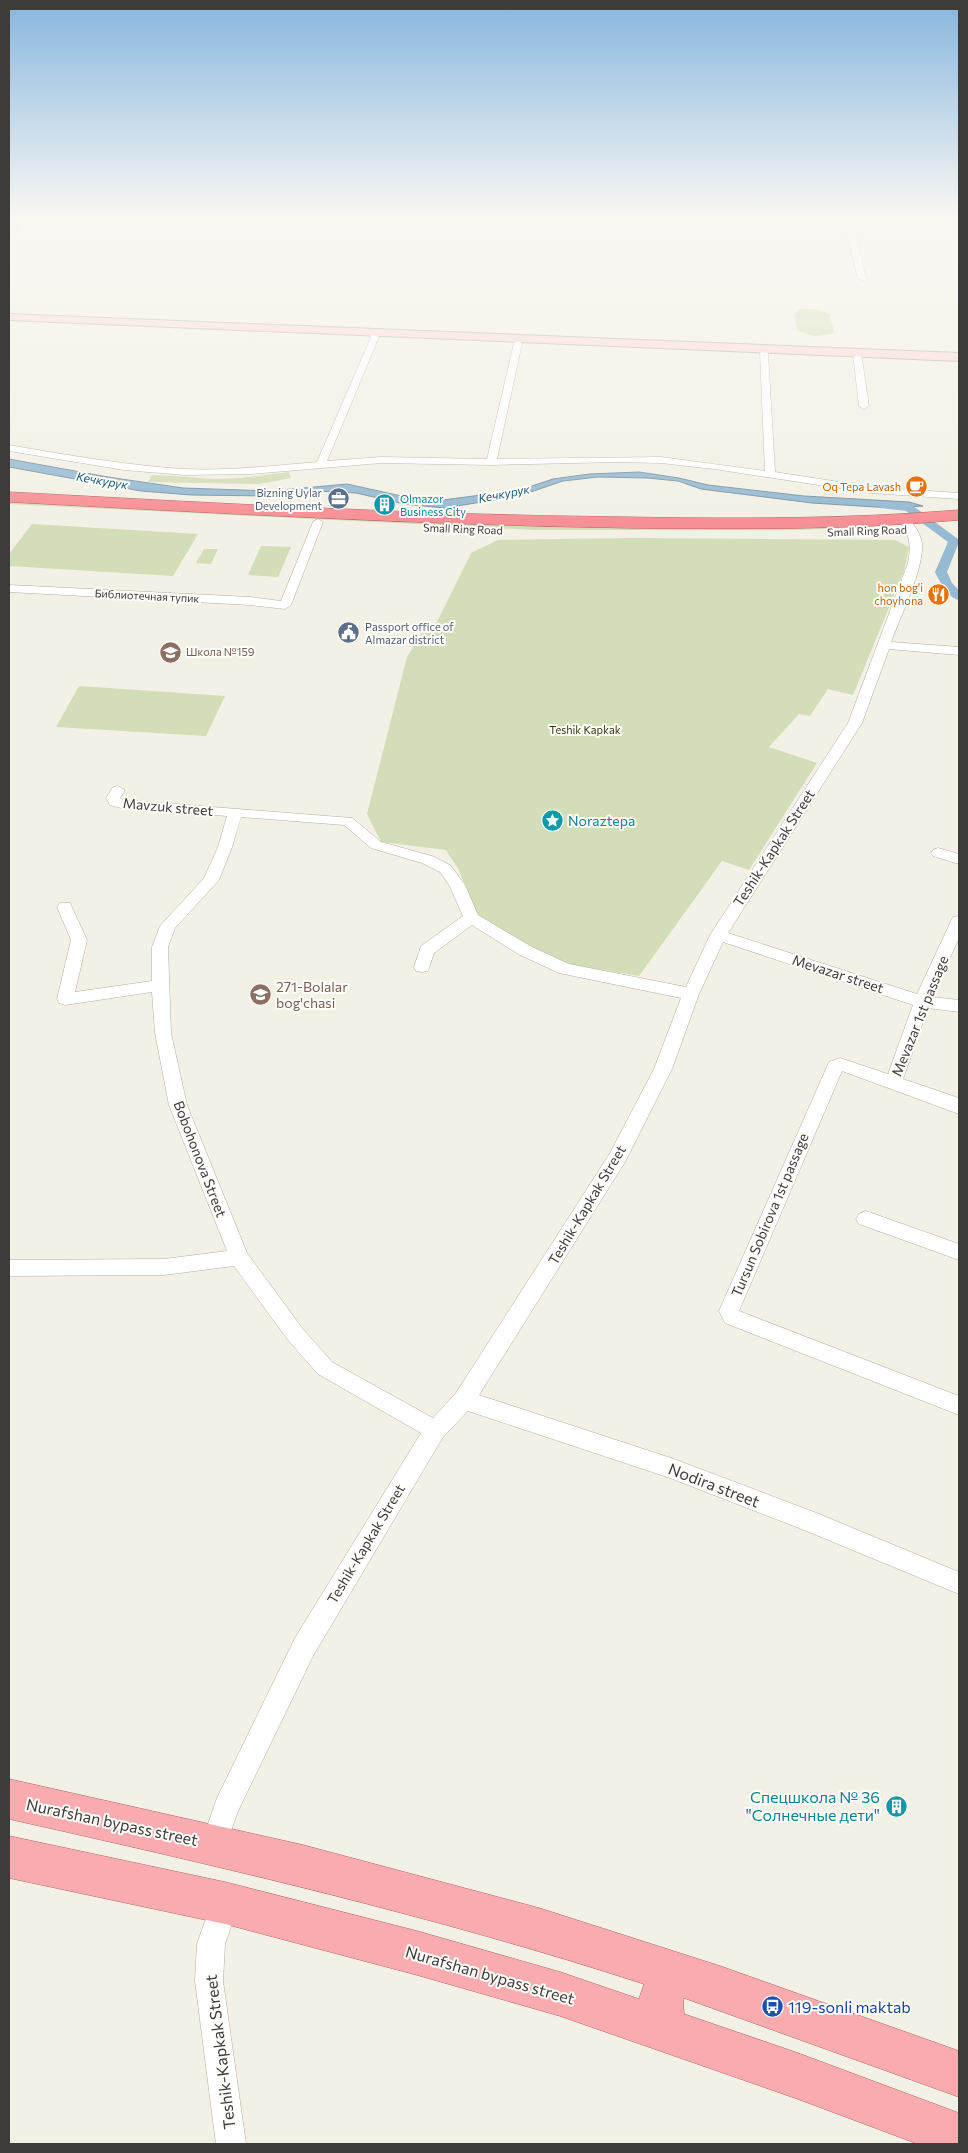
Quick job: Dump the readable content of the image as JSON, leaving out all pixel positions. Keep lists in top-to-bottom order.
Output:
{
  "streets": {
    "highway": ["Small Ring Road"],
    "main road": ["Nurafshan bypass street"],
    "street": [
      "Библиотечная тупик",
      "Mavzuk street",
      "Teshik-Kapkak Street",
      "Mevazаr street",
      "Mevazаr 1st passage",
      "Bobohonova Street",
      "Tursun Sobirova 1st passage",
      "Nodira street"
    ]
  },
  "crossings": [
    ["Small Ring Road", "Библиотечная тупик"],
    ["Small Ring Road", "Teshik-Kapkak Street"],
    ["Mavzuk street", "Bobohonova Street"],
    ["Teshik-Kapkak Street", "Mevazаr street"],
    ["Teshik-Kapkak Street", "Bobohonova Street"],
    ["Teshik-Kapkak Street", "Nodira street"],
    ["Teshik-Kapkak Street", "Nurafshan bypass street"],
    ["Mevazаr street", "Mevazаr 1st passage"],
    ["Mevazаr 1st passage", "Tursun Sobirova 1st passage"]
  ],
  "water": ["Кечкурук"],
  "parks": ["Teshik Kapkak"],
  "places": {
    "cafe": ["Oq Tepa Lavash"],
    "office": ["Bizning Uylar Development"],
    "building": ["Olmazor Business City", "Спецшкола № 36 \"Солнечные дети\""],
    "restaurant": ["hon bog'i choyhona"],
    "public building": ["Passport office of Almazar district"],
    "school or university": ["Школа №159", "271-Bolalar bog'chasi"],
    "place": ["Noraztepa"],
    "bus stop": ["119-sonli maktab"]
  }
}
